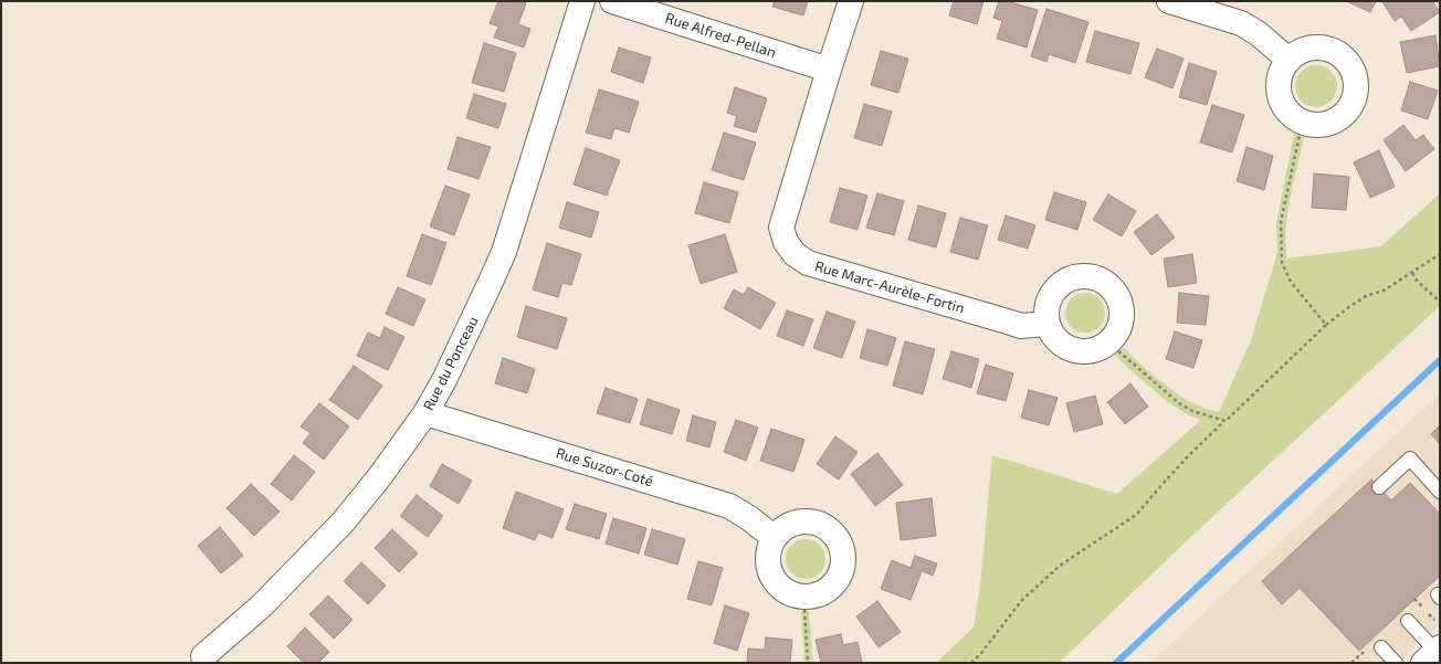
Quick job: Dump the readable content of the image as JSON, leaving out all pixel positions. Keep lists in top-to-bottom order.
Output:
{
  "streets": {
    "street": [
      "Rue Alfred-Pellan",
      "Rue Marc-Aurèle-Fortin",
      "Rue du Ponceau",
      "Rue Suzor-Coté"
    ]
  },
  "crossings": [
    ["Rue Alfred-Pellan", "Rue Marc-Aurèle-Fortin"],
    ["Rue du Ponceau", "Rue Suzor-Coté"]
  ]
}
